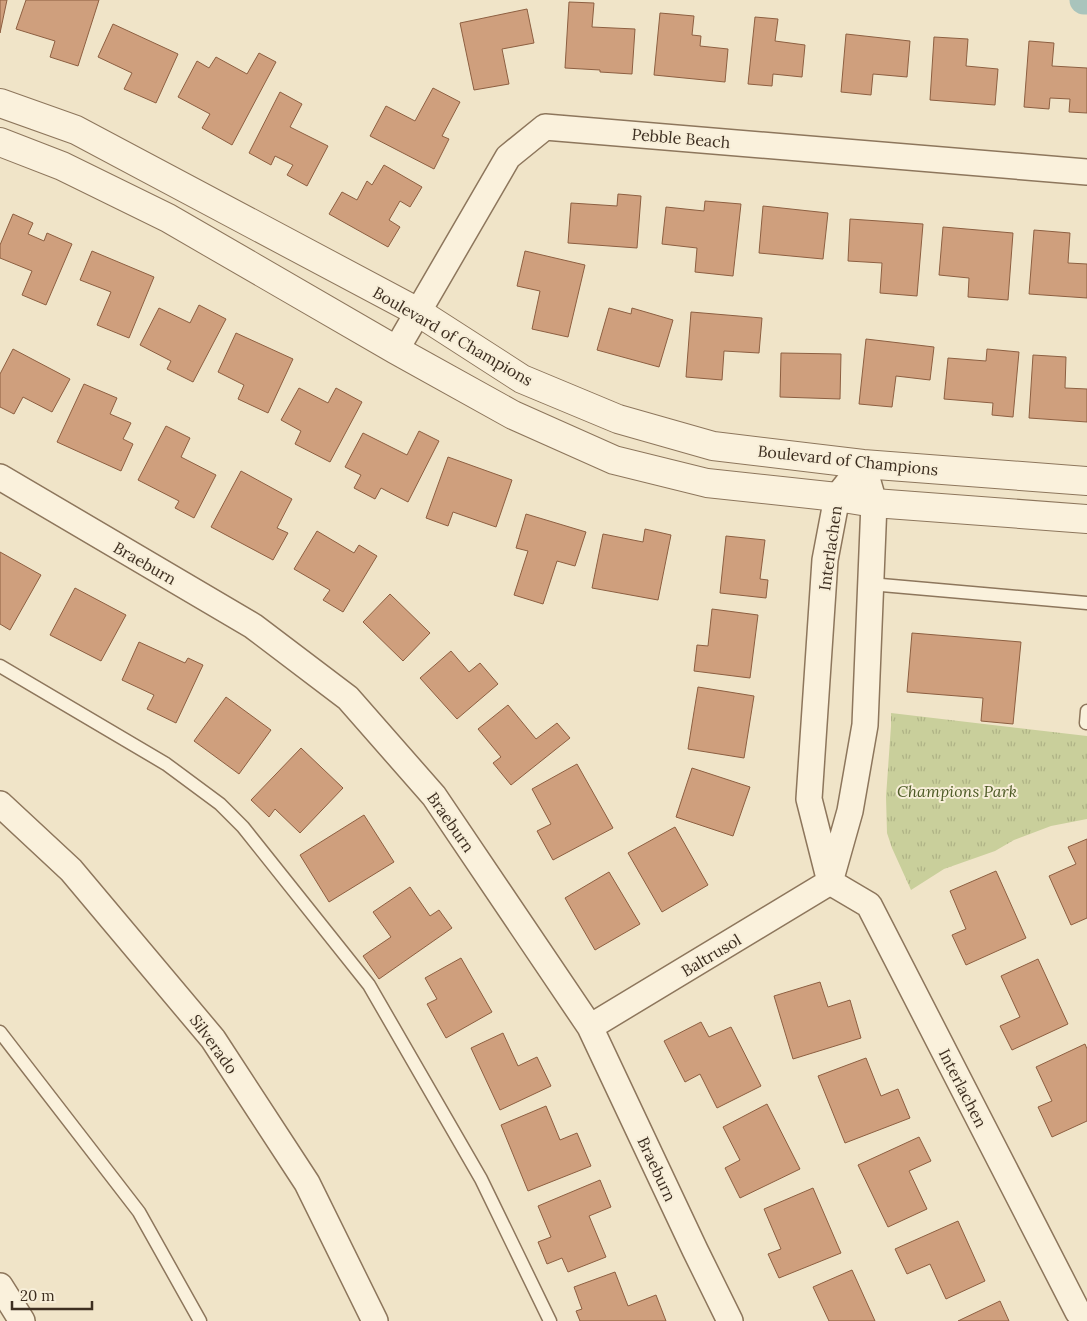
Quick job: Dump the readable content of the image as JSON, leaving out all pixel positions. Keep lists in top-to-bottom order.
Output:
{
  "streets": {
    "street": [
      "Pebble Beach",
      "Boulevard of Champions",
      "Interlachen",
      "Braeburn",
      "Baltrusol",
      "Silverado"
    ]
  },
  "crossings": [
    ["Pebble Beach", "Boulevard of Champions"],
    ["Boulevard of Champions", "Interlachen"],
    ["Interlachen", "Baltrusol"],
    ["Braeburn", "Baltrusol"]
  ],
  "parks": ["Champions Park"],
  "scale_bar": "20 m"
}
